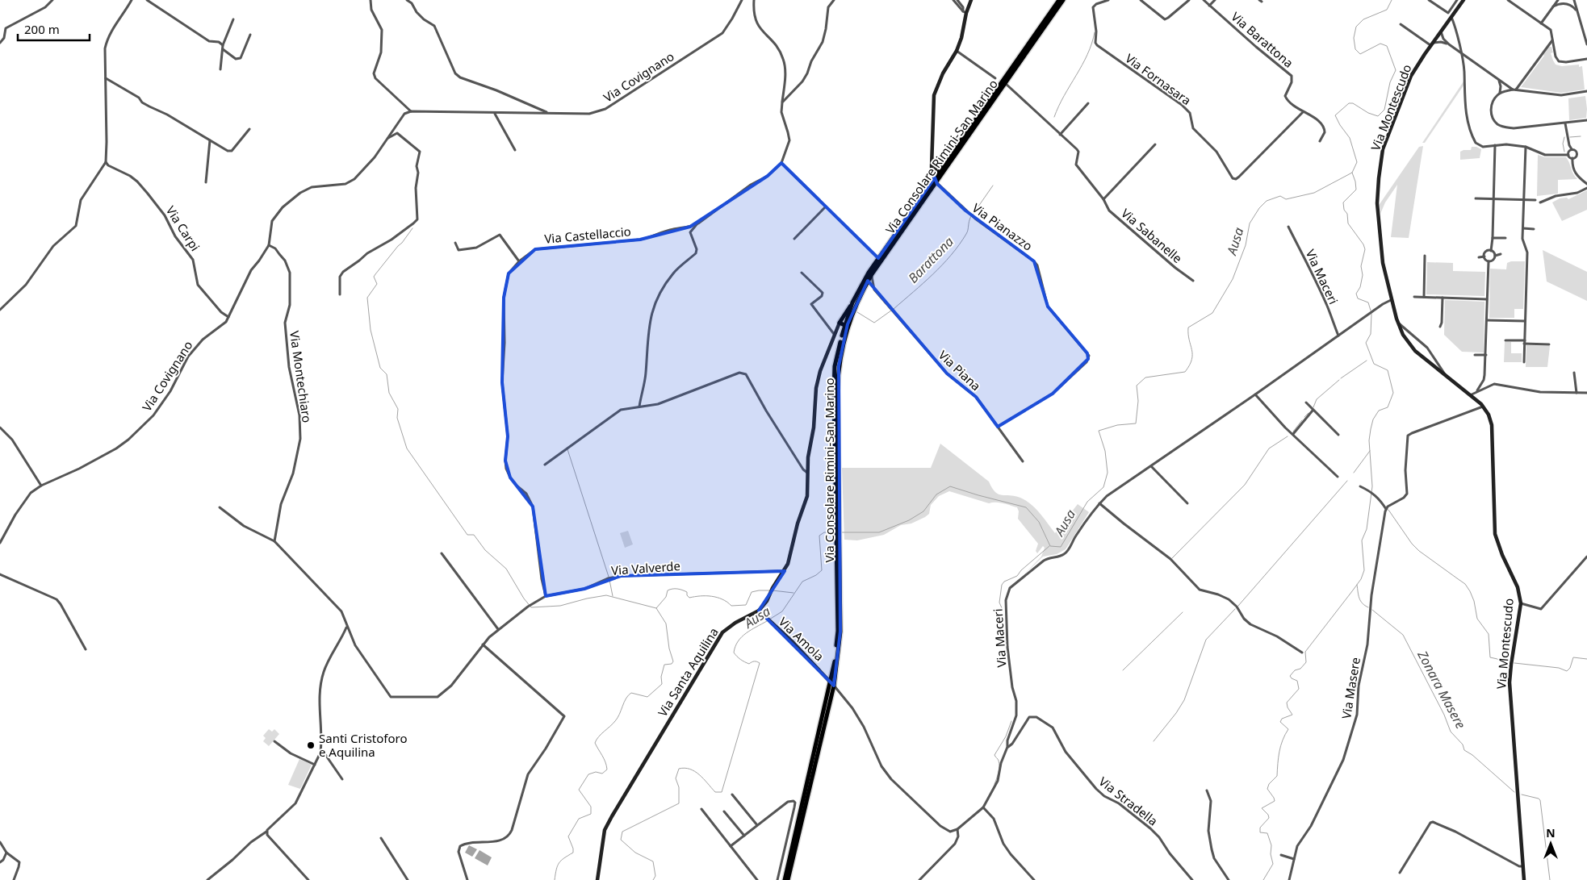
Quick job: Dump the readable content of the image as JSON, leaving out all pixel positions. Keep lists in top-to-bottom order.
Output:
{
  "streets": {
    "main road": ["Via Consolare Rimini-San Marino"],
    "street": [
      "Via Barattona",
      "Via Covignano",
      "Via Fornasara",
      "Via Montescudo",
      "Via Pianazzo",
      "Via Carpi",
      "Via Castellaccio",
      "Via Sabanelle",
      "Via Maceri",
      "Via Piana",
      "Via Montechiaro",
      "Via Valverde",
      "Via Amola",
      "Via Santa Aquilina",
      "Via Masere",
      "Via Stradella"
    ]
  },
  "crossings": [
    ["Via Barattona", "Via Fornasara"],
    ["Via Covignano", "Via Carpi"],
    ["Via Covignano", "Via Montechiaro"],
    ["Via Montescudo", "Via Maceri"],
    ["Via Consolare Rimini-San Marino", "Via Pianazzo"],
    ["Via Consolare Rimini-San Marino", "Via Sabanelle"],
    ["Via Consolare Rimini-San Marino", "Via Piana"],
    ["Via Consolare Rimini-San Marino", "Via Amola"],
    ["Via Consolare Rimini-San Marino", "Via Santa Aquilina"],
    ["Via Pianazzo", "Via Piana"],
    ["Via Castellaccio", "Via Valverde"],
    ["Via Maceri", "Via Stradella"],
    ["Via Valverde", "Via Santa Aquilina"],
    ["Via Amola", "Via Santa Aquilina"]
  ],
  "water": ["Ausa", "Barattona", "Zonara Masere"],
  "places": ["Santi Cristoforo e Aquilina"],
  "scale_bar": "200 m",
  "north": "top"
}
